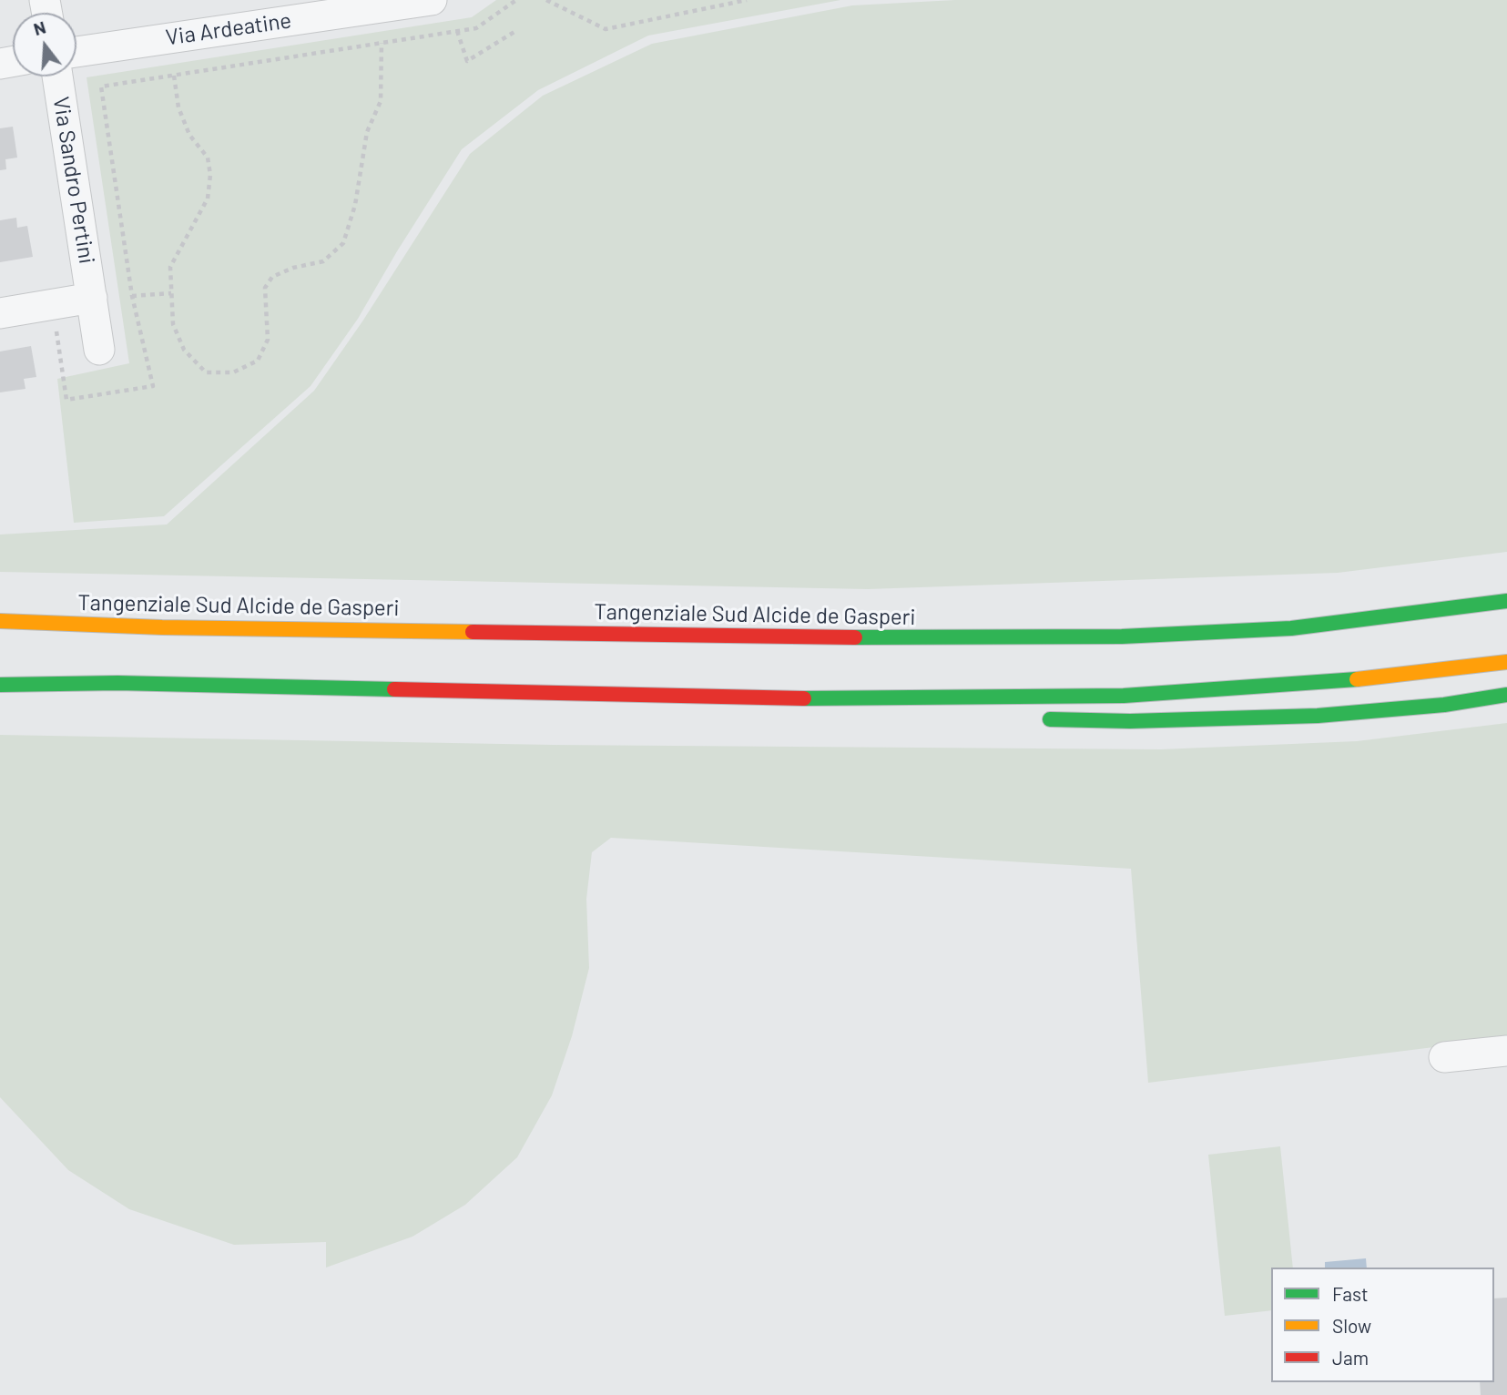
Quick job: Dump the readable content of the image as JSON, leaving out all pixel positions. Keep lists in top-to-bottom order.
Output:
{
  "streets": {
    "highway": ["Tangenziale Sud Alcide de Gasperi"],
    "street": ["Via Ardeatine", "Via Sandro Pertini"]
  },
  "legend": ["Fast", "Slow", "Jam"],
  "north": "top"
}
